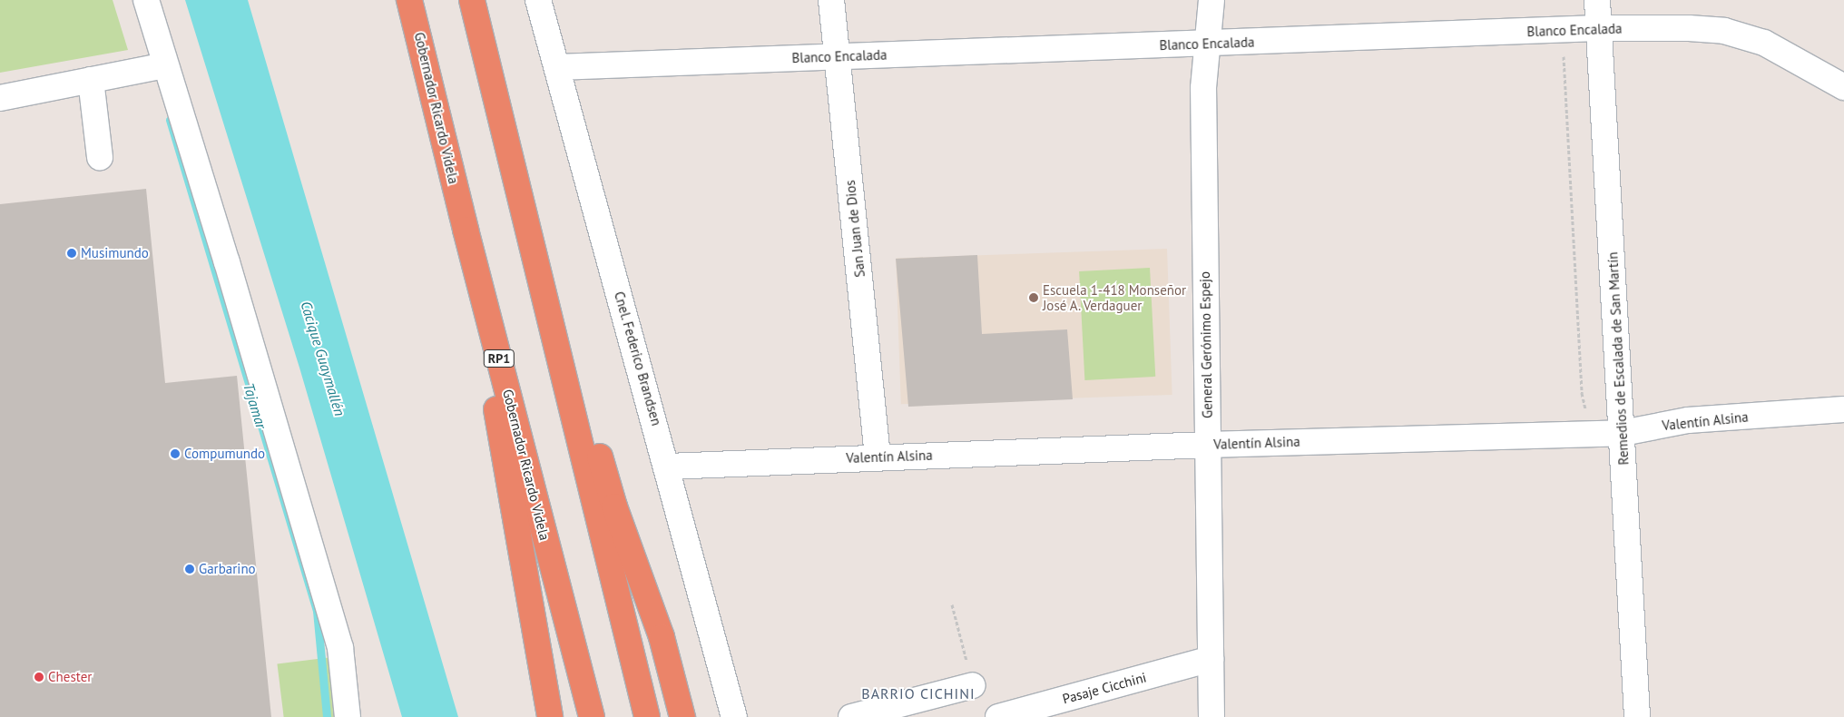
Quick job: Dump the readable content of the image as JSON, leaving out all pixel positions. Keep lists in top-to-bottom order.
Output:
{
  "streets": {
    "highway": ["Gobernador Ricardo Videla", "RP1"],
    "street": [
      "Blanco Encalada",
      "San Juan de Dios",
      "General Gerónimo Espejo",
      "Cnel. Federico Brandsen",
      "Remedios de Escalada de San Martín",
      "Valentín Alsina",
      "Pasaje Cicchini"
    ]
  },
  "crossings": [
    ["Blanco Encalada", "San Juan de Dios"],
    ["Blanco Encalada", "General Gerónimo Espejo"],
    ["Blanco Encalada", "Cnel. Federico Brandsen"],
    ["Blanco Encalada", "Remedios de Escalada de San Martín"],
    ["San Juan de Dios", "Valentín Alsina"],
    ["General Gerónimo Espejo", "Valentín Alsina"],
    ["General Gerónimo Espejo", "Pasaje Cicchini"],
    ["Cnel. Federico Brandsen", "Valentín Alsina"],
    ["Remedios de Escalada de San Martín", "Valentín Alsina"]
  ],
  "districts": ["BARRIO CICHINI"],
  "water": ["Cacique Guaymallén", "Tajamar"],
  "places": [
    "Musimundo",
    "Escuela 1-418 Monseñor José A. Verdaguer",
    "Compumundo",
    "Garbarino",
    "Chester"
  ]
}
